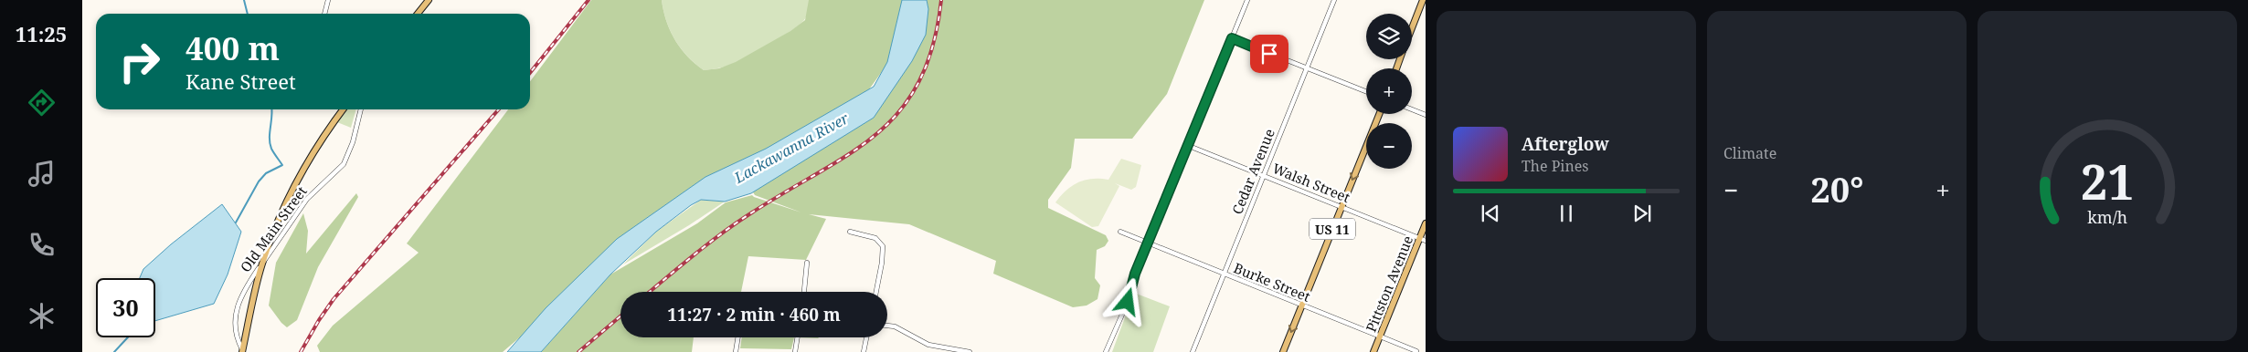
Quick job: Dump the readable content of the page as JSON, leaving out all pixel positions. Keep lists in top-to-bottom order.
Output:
{
  "streets": {
    "main road": ["US 11", "Pittston Avenue"],
    "street": [
      "Cedar Avenue",
      "Walsh Street",
      "Old Main Street",
      "Burke Street"
    ]
  },
  "crossings": [
    ["Cedar Avenue", "Walsh Street"],
    ["Cedar Avenue", "Burke Street"],
    ["Walsh Street", "US 11"],
    ["Walsh Street", "Pittston Avenue"],
    ["US 11", "Burke Street"],
    ["Burke Street", "Pittston Avenue"]
  ],
  "water": ["Lackawanna River"],
  "page": {
    "tabs": "11:25",
    "tile": "Climate",
    "map_buttons": ["+", "−"],
    "turn": ["400 m", "Kane Street"],
    "song": ["Afterglow", "The Pines"],
    "heat": ["−", "20°", "+"],
    "limit": "30",
    "trip": "11:27 · 2 min · 460 m",
    "gauge": ["21", "km/h"]
  }
}
